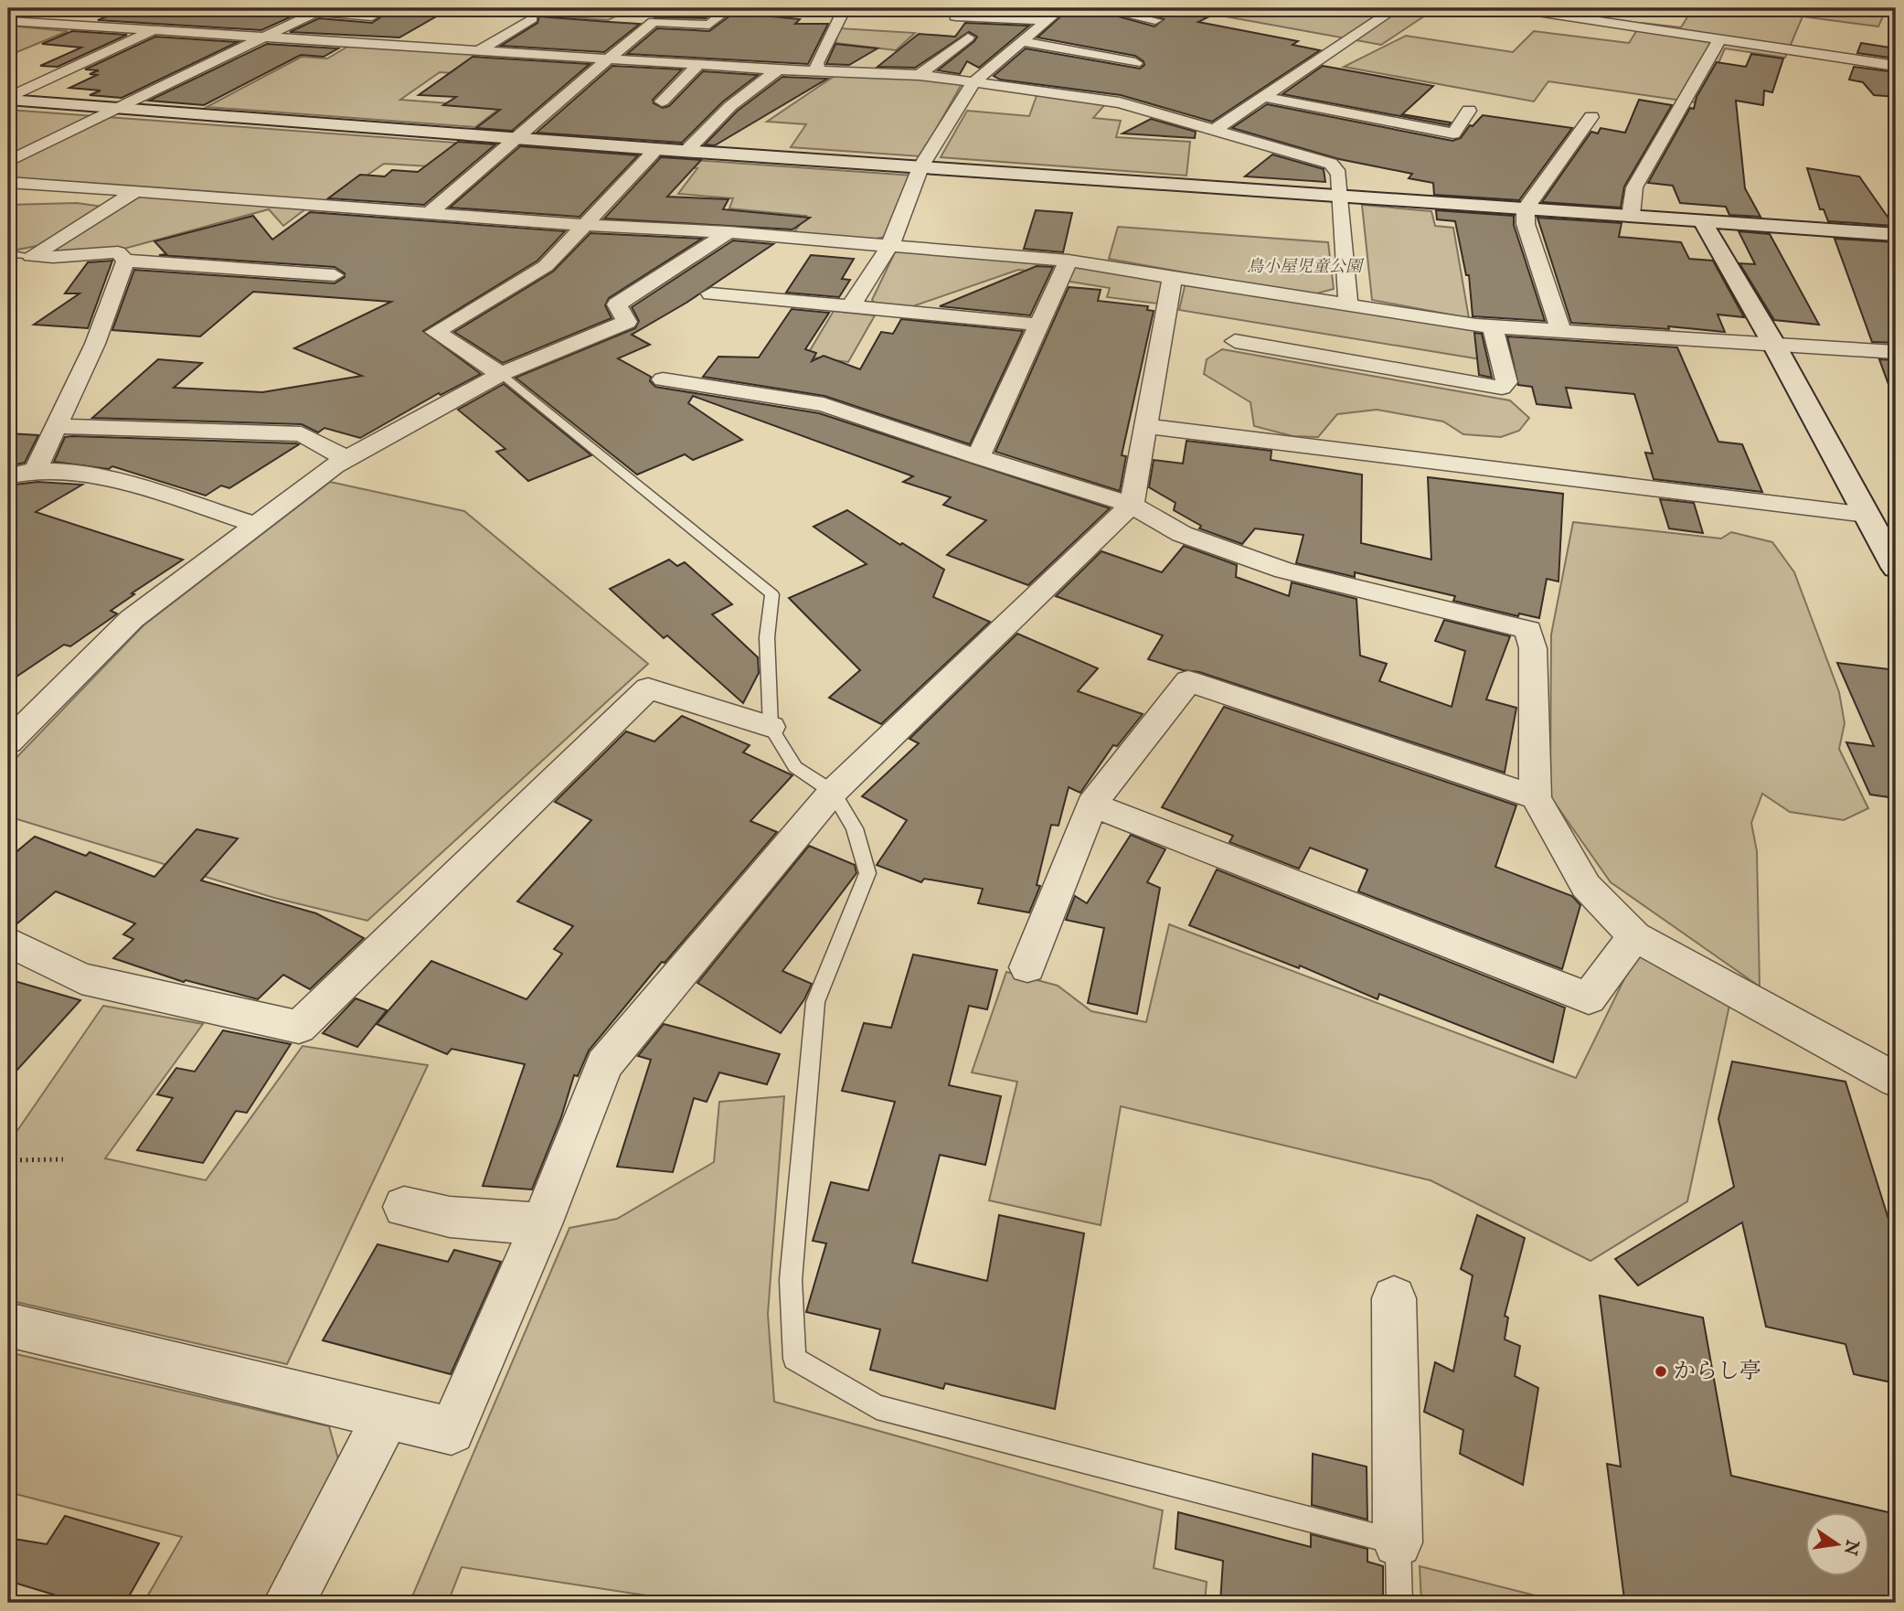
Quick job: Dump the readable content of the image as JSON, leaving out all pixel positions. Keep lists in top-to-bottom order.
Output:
{
  "parks": ["鳥小屋児童公園"],
  "places": ["からし亭"],
  "north": "right"
}
